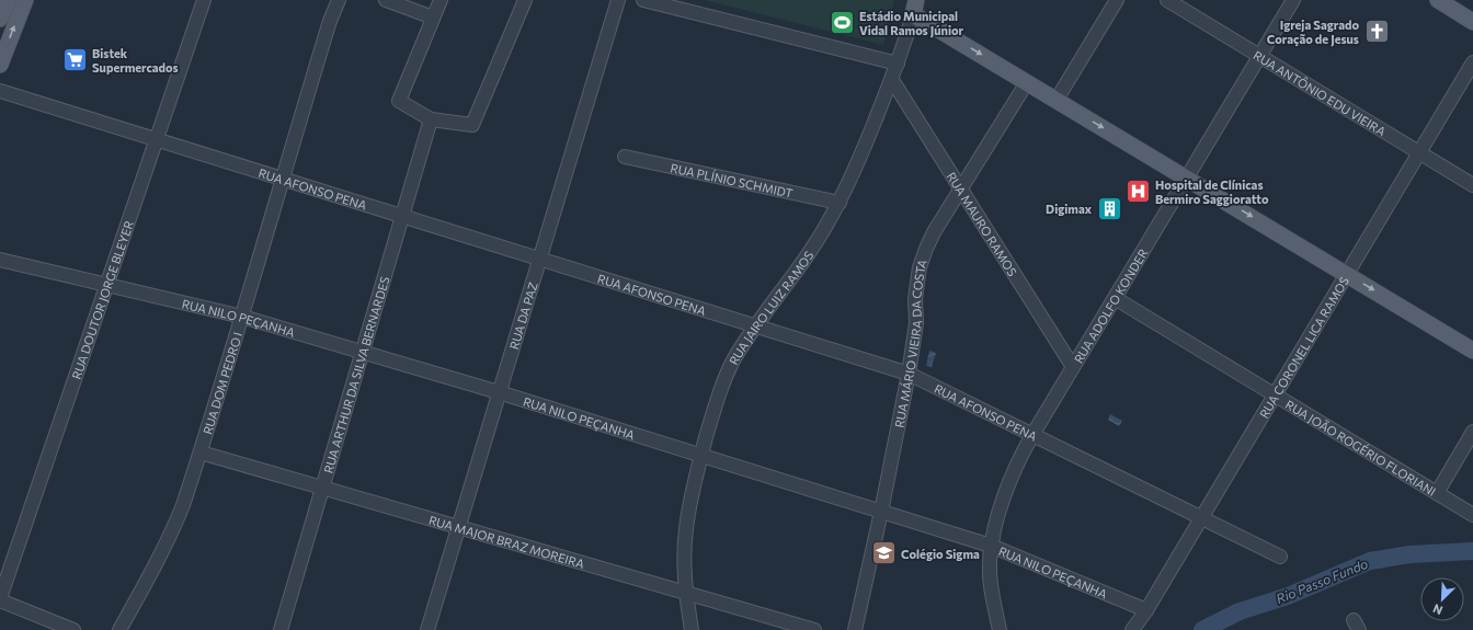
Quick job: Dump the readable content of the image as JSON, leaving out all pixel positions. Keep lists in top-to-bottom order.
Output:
{
  "streets": {
    "street": [
      "RUA ANTÔNIO EDU VIEIRA",
      "RUA PLÍNIO SCHMIDT",
      "RUA AFONSO PENA",
      "RUA MAURO RAMOS",
      "RUA DOUTOR JORGE BLEYER",
      "RUA ADOLFO KONDER",
      "RUA JAIRO LUIZ RAMOS",
      "RUA DA PAZ",
      "RUA NILO PEÇANHA",
      "RUA MÁRIO VIEIRA DA COSTA",
      "RUA CORONEL LICA RAMOS",
      "RUA ARTHUR DA SILVA BERNARDES",
      "RUA DOM PEDRO I",
      "RUA JOÃO ROGÉRIO FLORIANI",
      "RUA MAJOR BRAZ MOREIRA"
    ]
  },
  "crossings": [
    ["RUA ANTÔNIO EDU VIEIRA", "RUA ADOLFO KONDER"],
    ["RUA ANTÔNIO EDU VIEIRA", "RUA CORONEL LICA RAMOS"],
    ["RUA PLÍNIO SCHMIDT", "RUA JAIRO LUIZ RAMOS"],
    ["RUA AFONSO PENA", "RUA DOUTOR JORGE BLEYER"],
    ["RUA AFONSO PENA", "RUA ADOLFO KONDER"],
    ["RUA AFONSO PENA", "RUA JAIRO LUIZ RAMOS"],
    ["RUA AFONSO PENA", "RUA DA PAZ"],
    ["RUA AFONSO PENA", "RUA MÁRIO VIEIRA DA COSTA"],
    ["RUA AFONSO PENA", "RUA CORONEL LICA RAMOS"],
    ["RUA AFONSO PENA", "RUA ARTHUR DA SILVA BERNARDES"],
    ["RUA AFONSO PENA", "RUA DOM PEDRO I"],
    ["RUA MAURO RAMOS", "RUA ADOLFO KONDER"],
    ["RUA MAURO RAMOS", "RUA JAIRO LUIZ RAMOS"],
    ["RUA MAURO RAMOS", "RUA MÁRIO VIEIRA DA COSTA"],
    ["RUA DOUTOR JORGE BLEYER", "RUA NILO PEÇANHA"],
    ["RUA ADOLFO KONDER", "RUA NILO PEÇANHA"],
    ["RUA ADOLFO KONDER", "RUA JOÃO ROGÉRIO FLORIANI"],
    ["RUA JAIRO LUIZ RAMOS", "RUA NILO PEÇANHA"],
    ["RUA JAIRO LUIZ RAMOS", "RUA MAJOR BRAZ MOREIRA"],
    ["RUA DA PAZ", "RUA NILO PEÇANHA"],
    ["RUA DA PAZ", "RUA MAJOR BRAZ MOREIRA"],
    ["RUA NILO PEÇANHA", "RUA MÁRIO VIEIRA DA COSTA"],
    ["RUA NILO PEÇANHA", "RUA CORONEL LICA RAMOS"],
    ["RUA NILO PEÇANHA", "RUA ARTHUR DA SILVA BERNARDES"],
    ["RUA NILO PEÇANHA", "RUA DOM PEDRO I"],
    ["RUA CORONEL LICA RAMOS", "RUA JOÃO ROGÉRIO FLORIANI"],
    ["RUA ARTHUR DA SILVA BERNARDES", "RUA MAJOR BRAZ MOREIRA"],
    ["RUA DOM PEDRO I", "RUA MAJOR BRAZ MOREIRA"]
  ],
  "water": ["Rio Passo Fundo"],
  "places": {
    "sports": ["Estádio Municipal Vidal Ramos Júnior"],
    "church": ["Igreja Sagrado Coração de Jesus"],
    "supermarket": ["Bistek Supermercados"],
    "hospital": ["Hospital de Clínicas Bermiro Saggioratto"],
    "building": ["Digimax"],
    "school or university": ["Colégio Sigma"]
  },
  "north": "bottom left"
}
